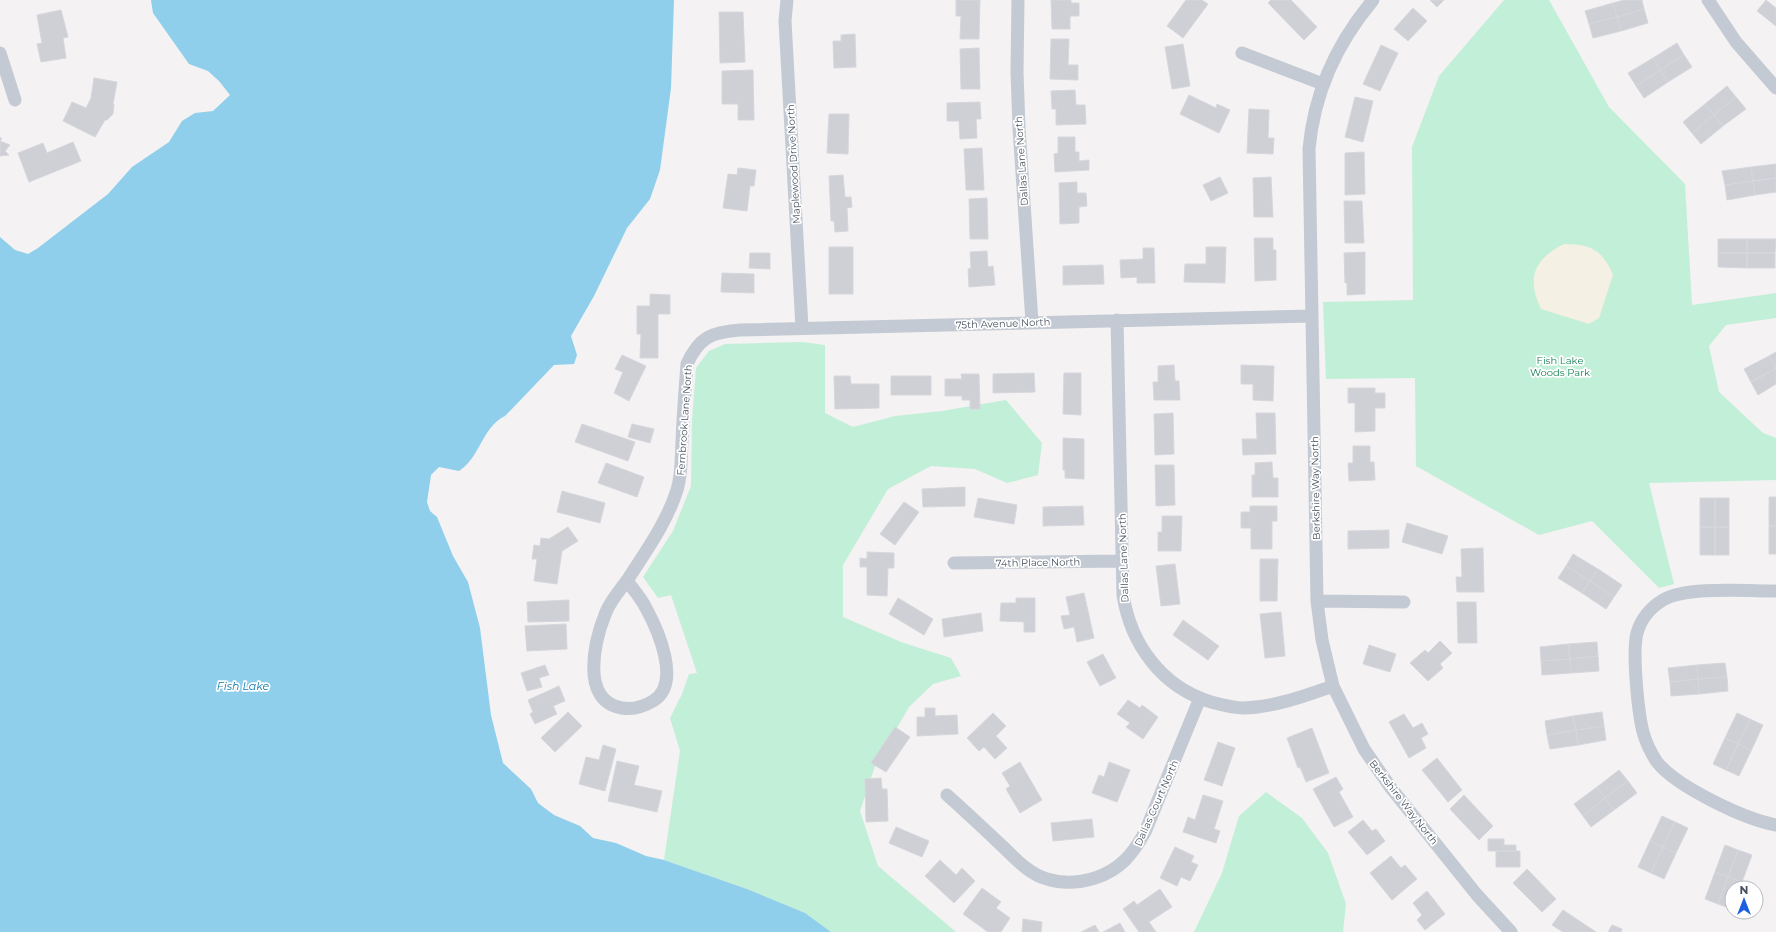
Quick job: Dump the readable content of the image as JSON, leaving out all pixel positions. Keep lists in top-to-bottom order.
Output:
{
  "streets": {
    "street": [
      "Dallas Lane North",
      "Maplewood Drive North",
      "75th Avenue North",
      "Fernbrook Lane North",
      "Berkshire Way North",
      "74th Place North",
      "Dallas Court North"
    ]
  },
  "crossings": [
    ["Dallas Lane North", "75th Avenue North"],
    ["Dallas Lane North", "Berkshire Way North"],
    ["Dallas Lane North", "74th Place North"],
    ["Dallas Lane North", "Dallas Court North"],
    ["Maplewood Drive North", "75th Avenue North"],
    ["75th Avenue North", "Fernbrook Lane North"],
    ["75th Avenue North", "Berkshire Way North"]
  ],
  "water": ["Fish Lake"],
  "parks": ["Fish Lake Woods Park"],
  "north": "top"
}
